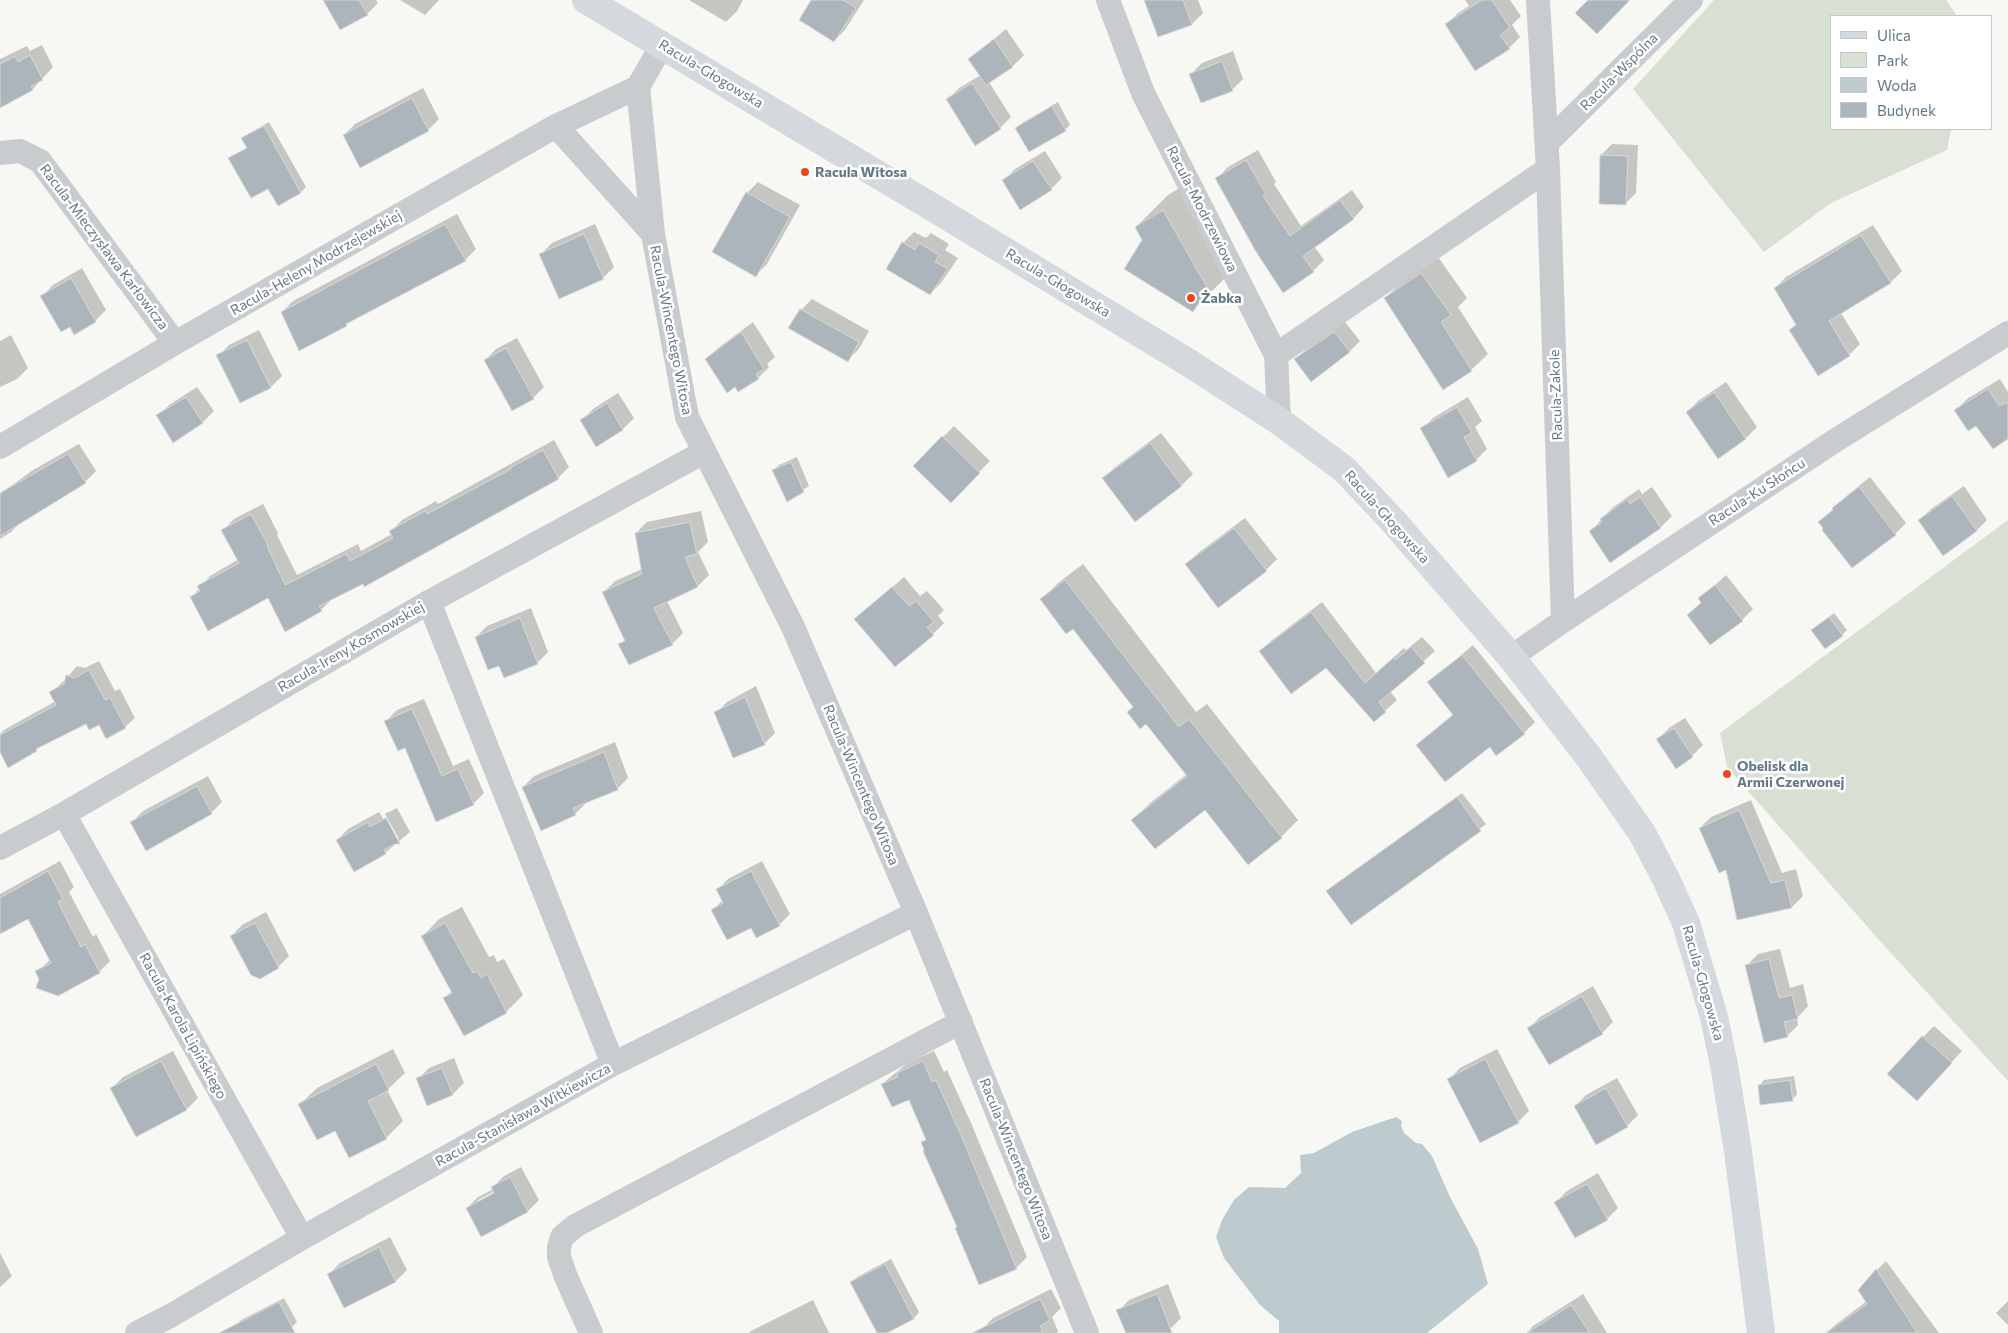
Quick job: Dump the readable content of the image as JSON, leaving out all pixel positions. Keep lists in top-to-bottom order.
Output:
{
  "streets": {
    "street": [
      "Racula-Wspólna",
      "Racula-Głogowska",
      "Racula-Modrzewiowa",
      "Racula-Mieczysława Karłowicza",
      "Racula-Heleny Modrzejewskiej",
      "Racula-Wincentego Witosa",
      "Racula-Zakole",
      "Racula-Ku Słońcu",
      "Racula-Ireny Kosmowskiej",
      "Racula-Karola Lipińskiego",
      "Racula-Stanisława Witkiewicza"
    ]
  },
  "crossings": [
    ["Racula-Wspólna", "Racula-Zakole"],
    ["Racula-Głogowska", "Racula-Modrzewiowa"],
    ["Racula-Głogowska", "Racula-Ku Słońcu"],
    ["Racula-Mieczysława Karłowicza", "Racula-Heleny Modrzejewskiej"],
    ["Racula-Heleny Modrzejewskiej", "Racula-Wincentego Witosa"],
    ["Racula-Wincentego Witosa", "Racula-Ireny Kosmowskiej"],
    ["Racula-Wincentego Witosa", "Racula-Stanisława Witkiewicza"],
    ["Racula-Zakole", "Racula-Ku Słońcu"],
    ["Racula-Ireny Kosmowskiej", "Racula-Karola Lipińskiego"],
    ["Racula-Karola Lipińskiego", "Racula-Stanisława Witkiewicza"]
  ],
  "places": ["Racula Witosa", "Żabka", "Obelisk dla Armii Czerwonej"],
  "legend": [
    "Ulica",
    "Park",
    "Woda",
    "Budynek"
  ]
}
